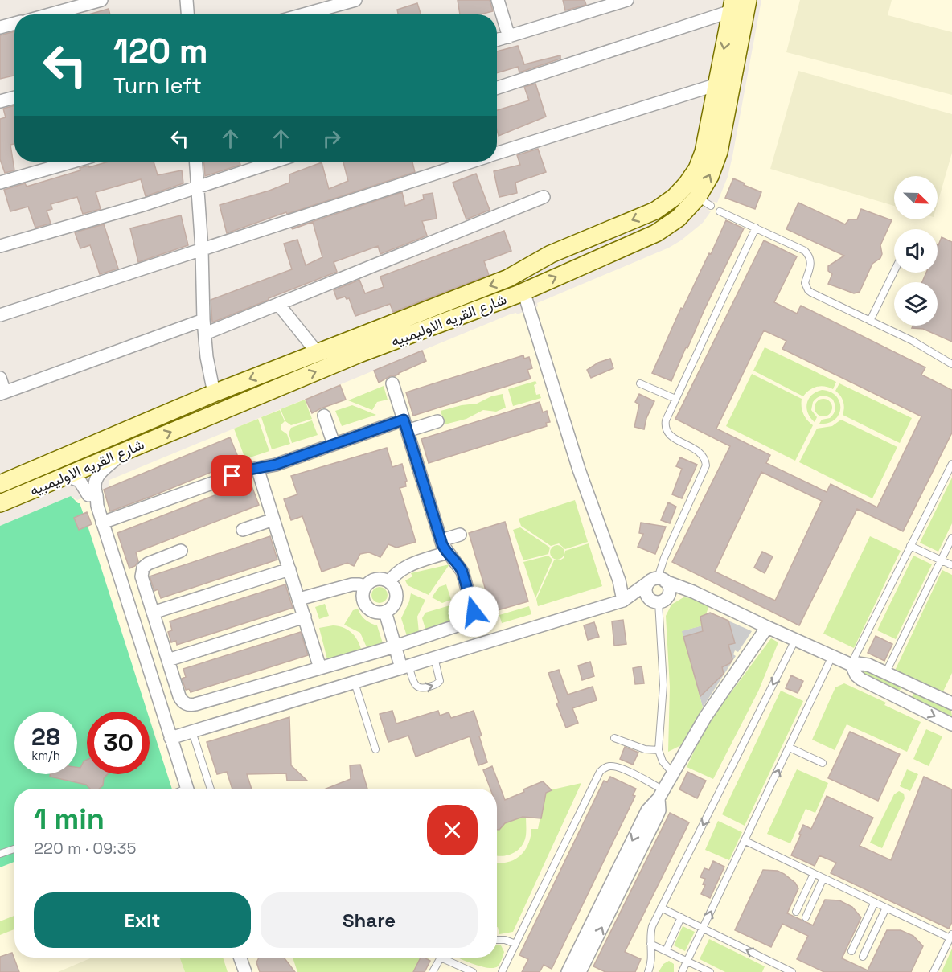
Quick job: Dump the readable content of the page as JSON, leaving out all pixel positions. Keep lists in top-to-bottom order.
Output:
{
  "streets": {
    "main road": ["شارع القريه الاوليمبيه"]
  },
  "north": "bottom right",
  "page": {
    "turn": ["120 m", "Turn left"],
    "speed": "28 km/h",
    "limit": "30",
    "heading": ["1 min", "220 m · 09:35"],
    "buttons": ["Exit", "Share"]
  }
}
